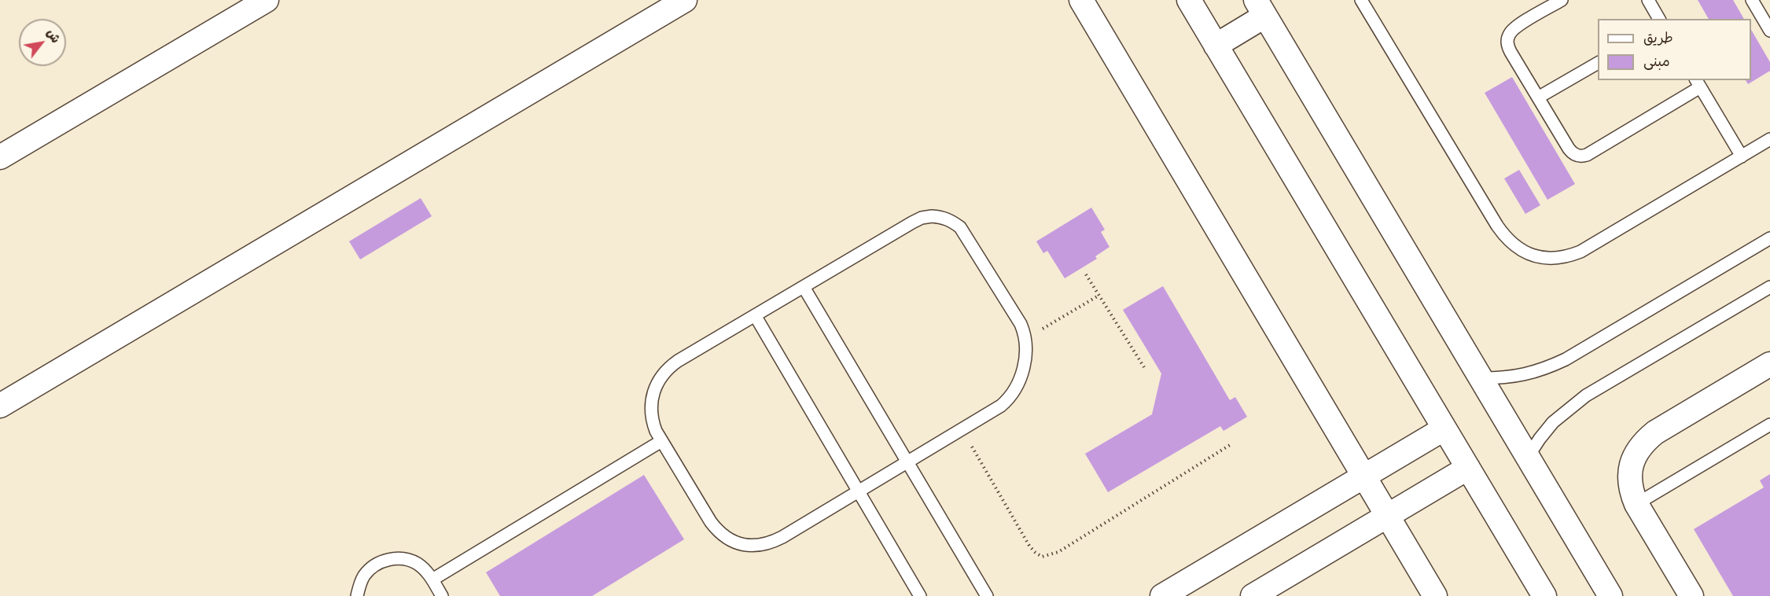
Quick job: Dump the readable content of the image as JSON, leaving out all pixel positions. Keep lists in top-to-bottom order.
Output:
{
  "legend": ["طريق", "مبنى"],
  "north": "top right"
}
